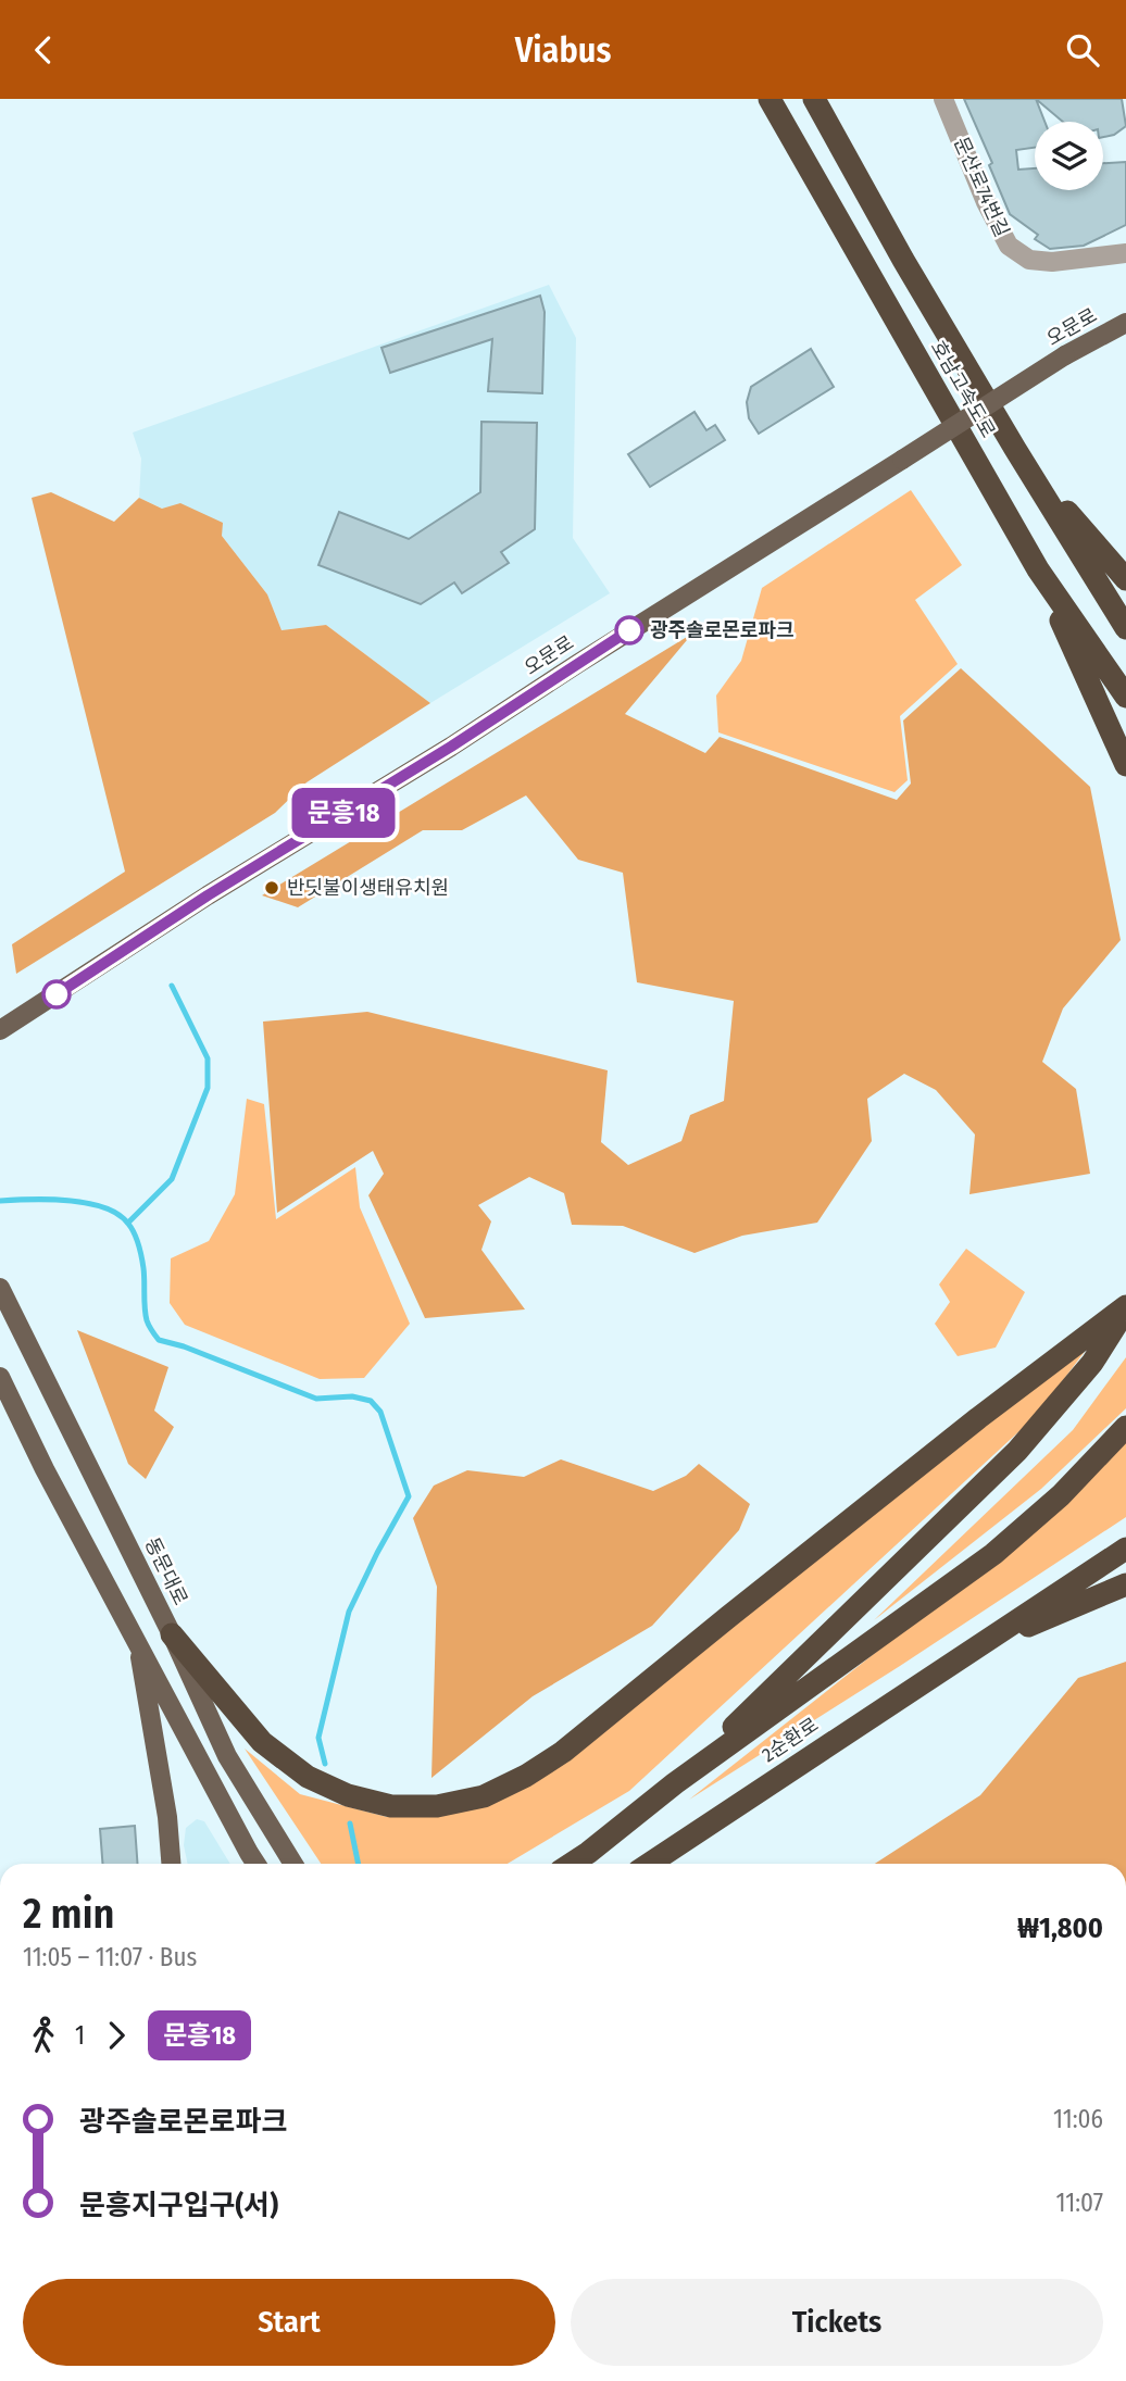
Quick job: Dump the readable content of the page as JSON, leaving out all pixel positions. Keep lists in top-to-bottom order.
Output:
{
  "streets": {
    "highway": ["호남고속도로", "2순환로"],
    "main road": ["오문로", "동문대로"],
    "street": ["문산로74번길"]
  },
  "places": ["광주솔로몬로파크", "반딧불이생태유치원"],
  "lines": ["bus line 문흥18"],
  "page": {
    "header": "Viabus",
    "on_map": "문흥18",
    "heading": ["2 min", "11:05 – 11:07 · Bus", "₩1,800"],
    "legs": ["1", "문흥18"],
    "list": [
      {
        "name": "광주솔로몬로파크",
        "value": "11:06"
      },
      {
        "name": "문흥지구입구(서)",
        "value": "11:07"
      }
    ],
    "buttons": ["Start", "Tickets"]
  }
}
